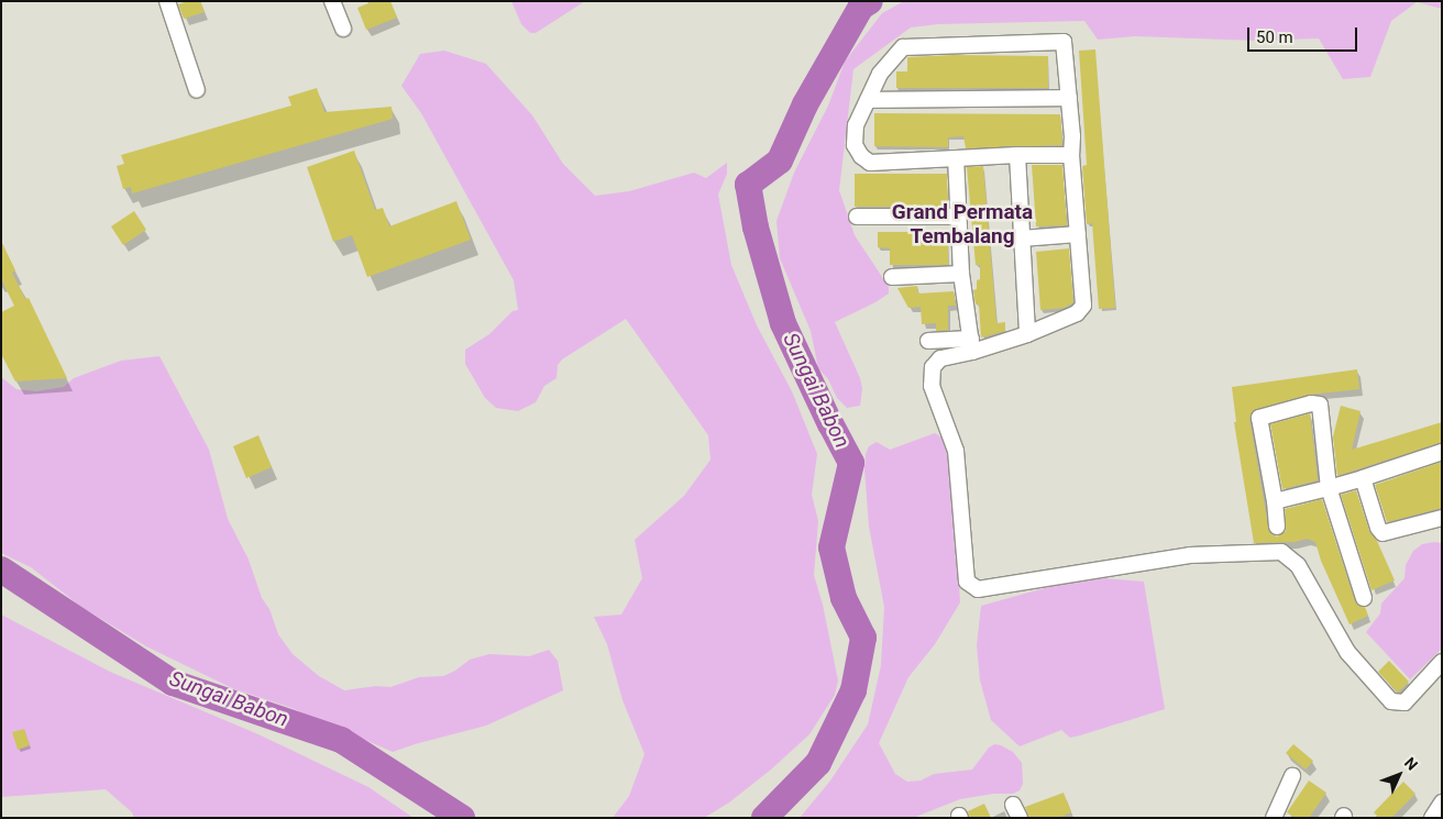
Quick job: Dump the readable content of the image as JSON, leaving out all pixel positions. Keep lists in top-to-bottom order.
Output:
{
  "districts": ["Grand Permata Tembalang"],
  "water": ["Sungai Babon"],
  "scale_bar": "50 m",
  "north": "top right"
}
